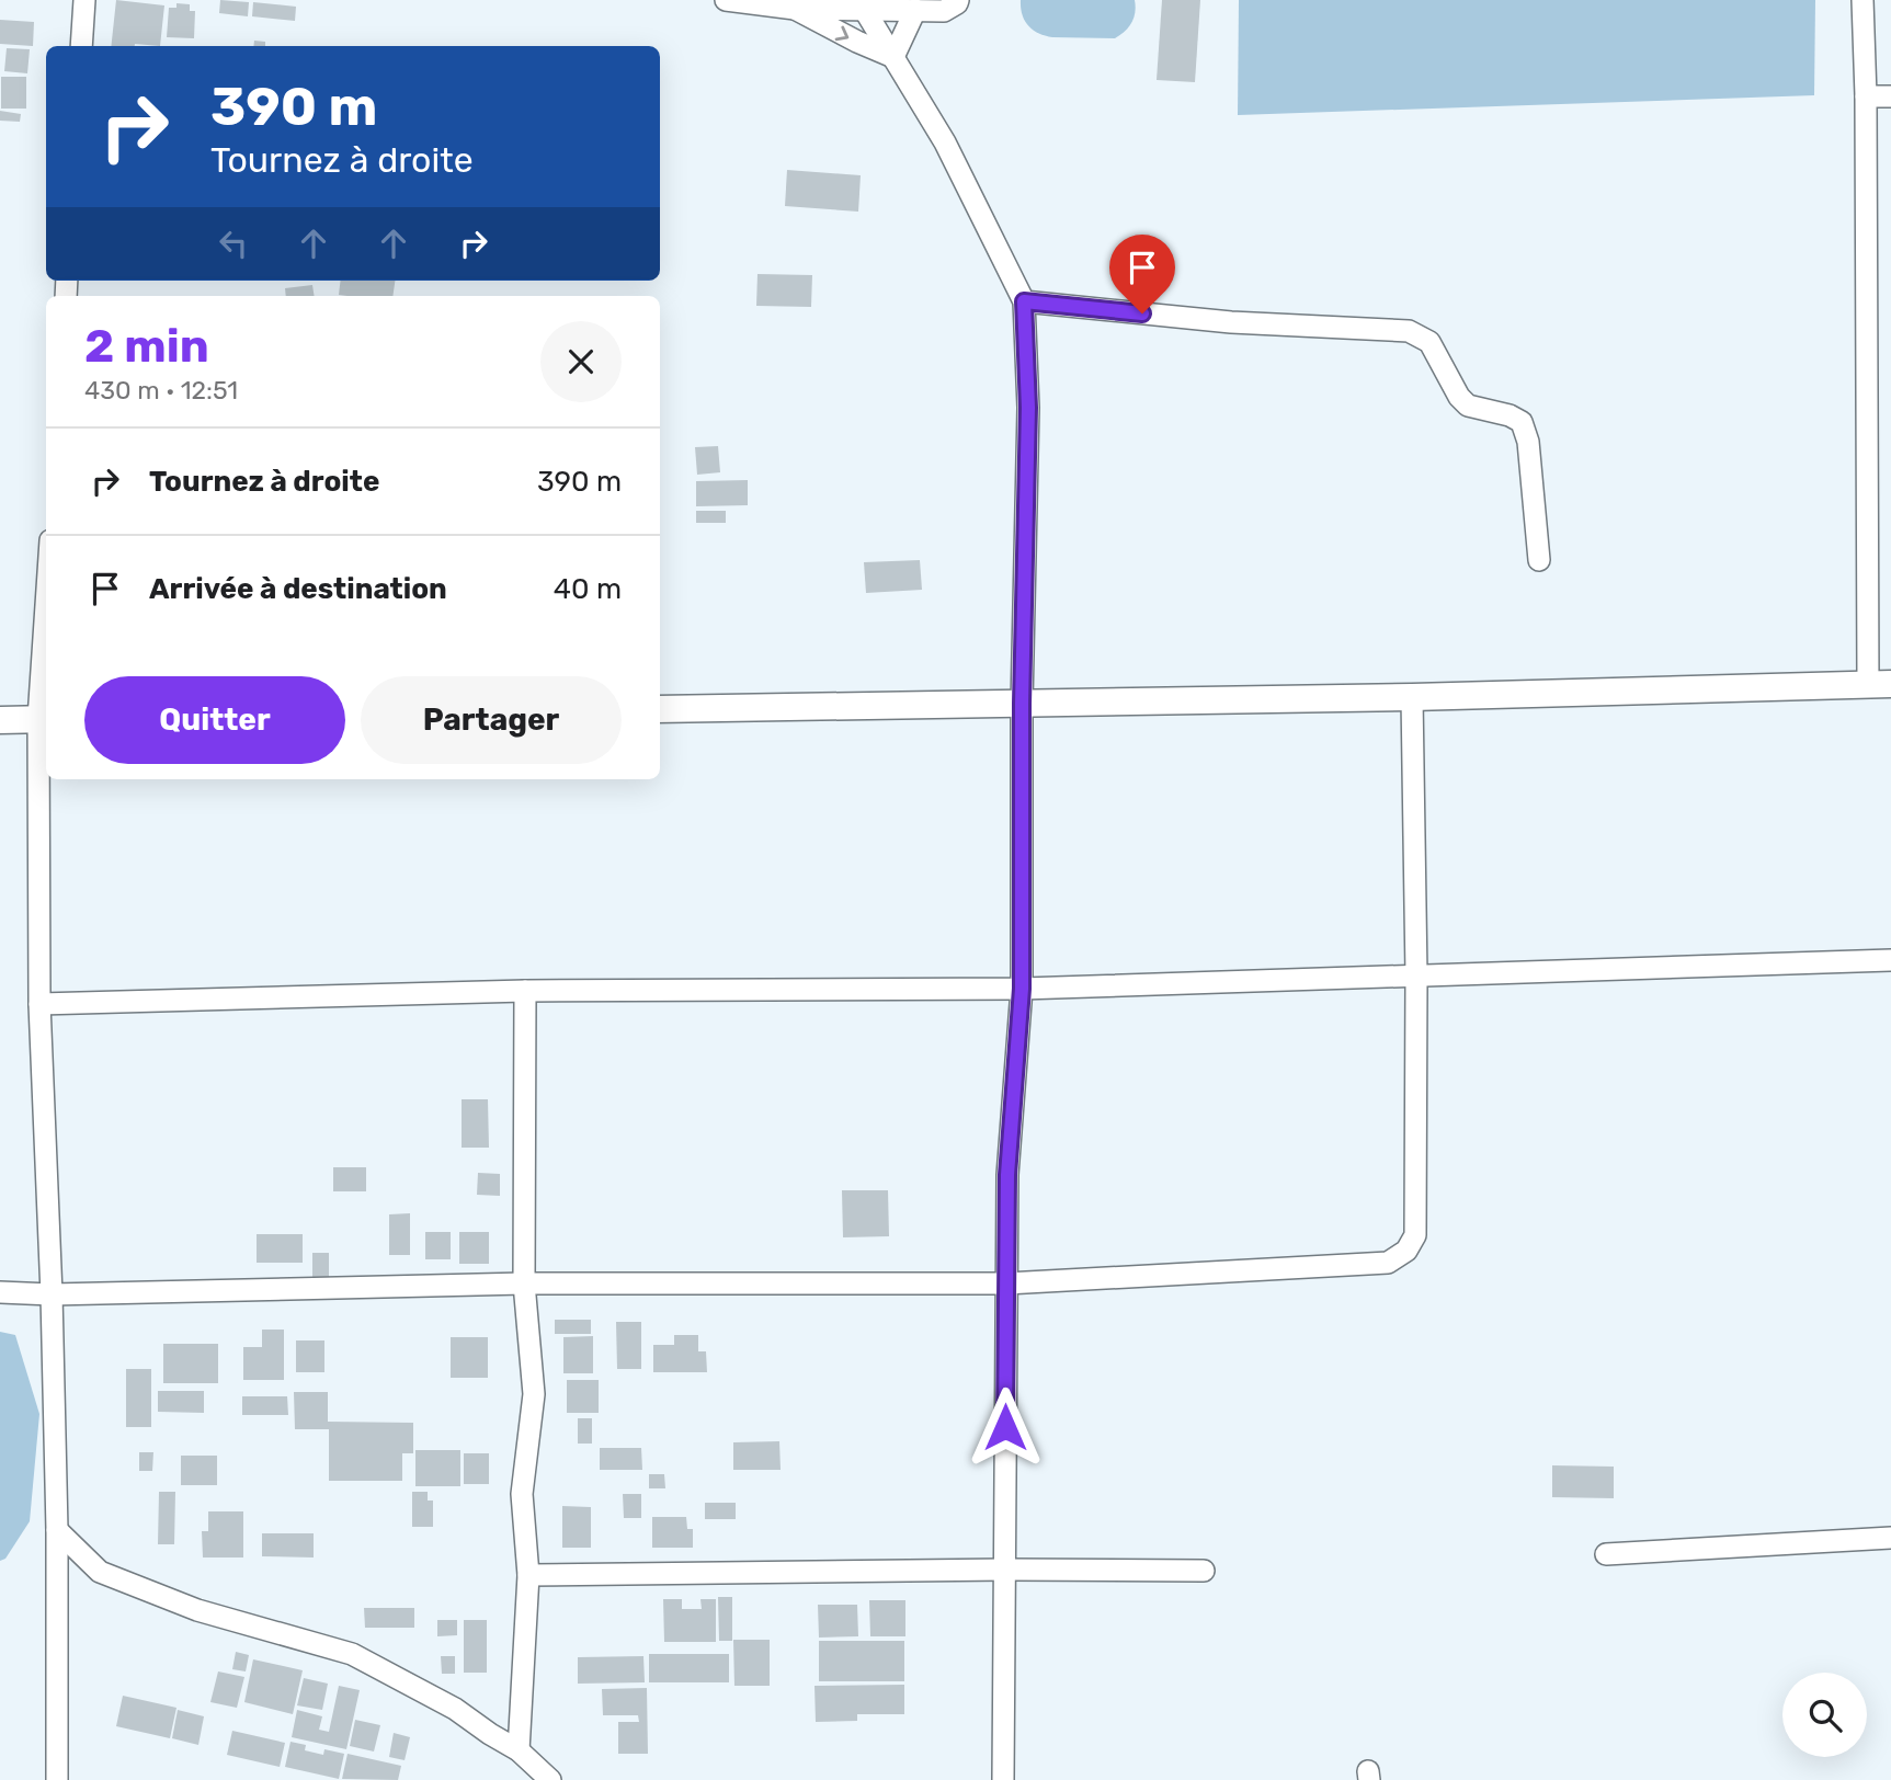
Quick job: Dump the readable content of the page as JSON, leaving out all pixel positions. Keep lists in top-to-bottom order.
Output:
{
  "page": {
    "turn": ["390 m", "Tournez à droite"],
    "heading": ["2 min", "430 m · 12:51"],
    "list": [
      {
        "name": "Tournez à droite",
        "value": "390 m"
      },
      {
        "name": "Arrivée à destination",
        "value": "40 m"
      }
    ],
    "buttons": ["Quitter", "Partager"]
  }
}
